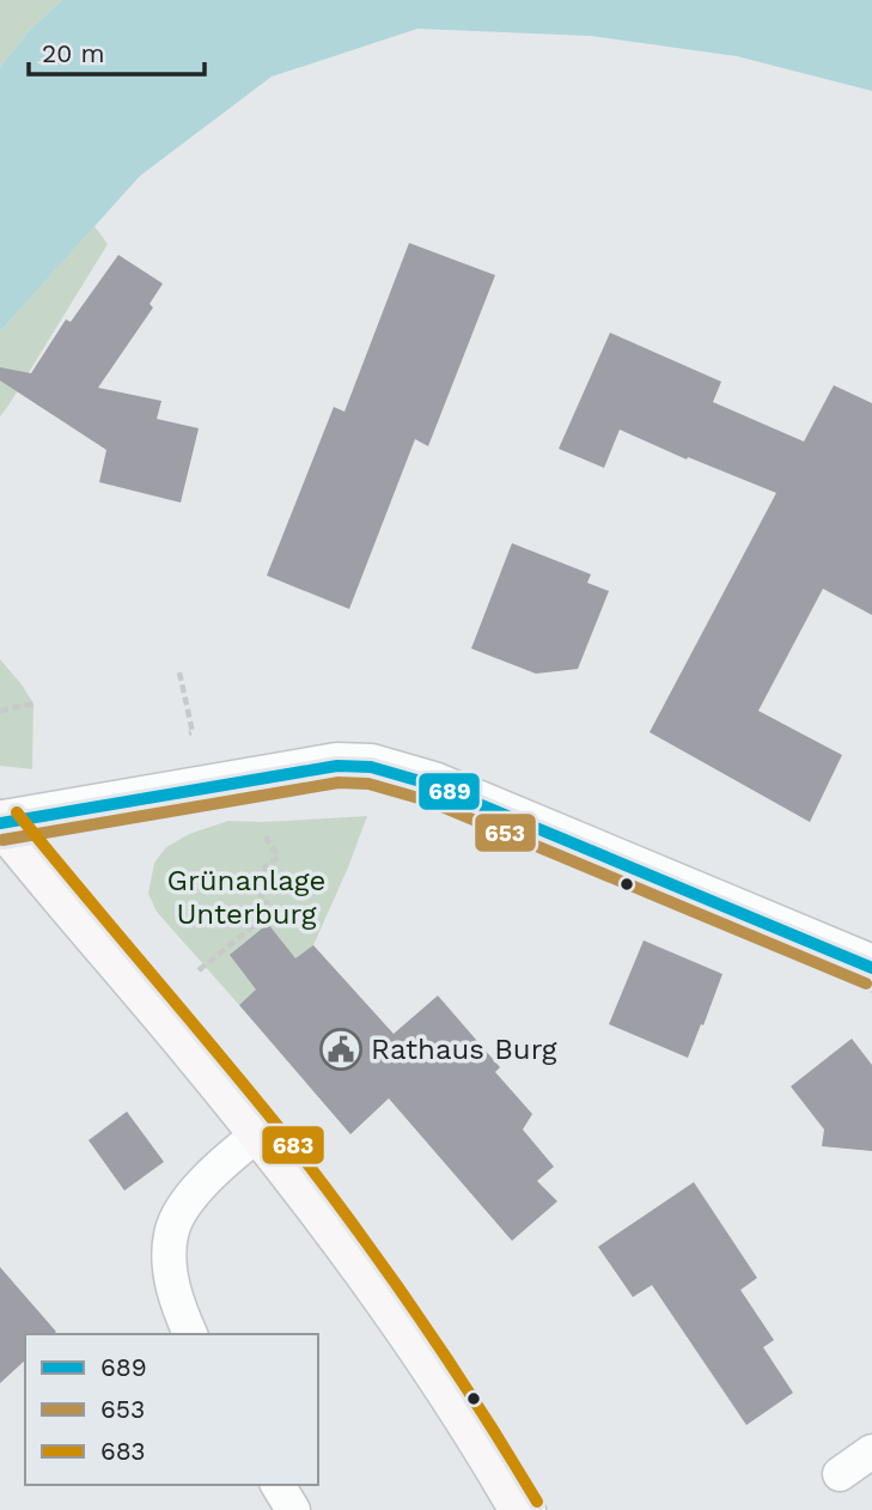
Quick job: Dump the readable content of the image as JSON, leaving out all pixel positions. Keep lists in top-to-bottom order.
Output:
{
  "parks": ["Grünanlage Unterburg"],
  "places": {
    "public building": ["Rathaus Burg"]
  },
  "lines": ["transit line 689", "transit line 653", "transit line 683"],
  "legend": ["689", "653", "683"],
  "scale_bar": "20 m"
}
